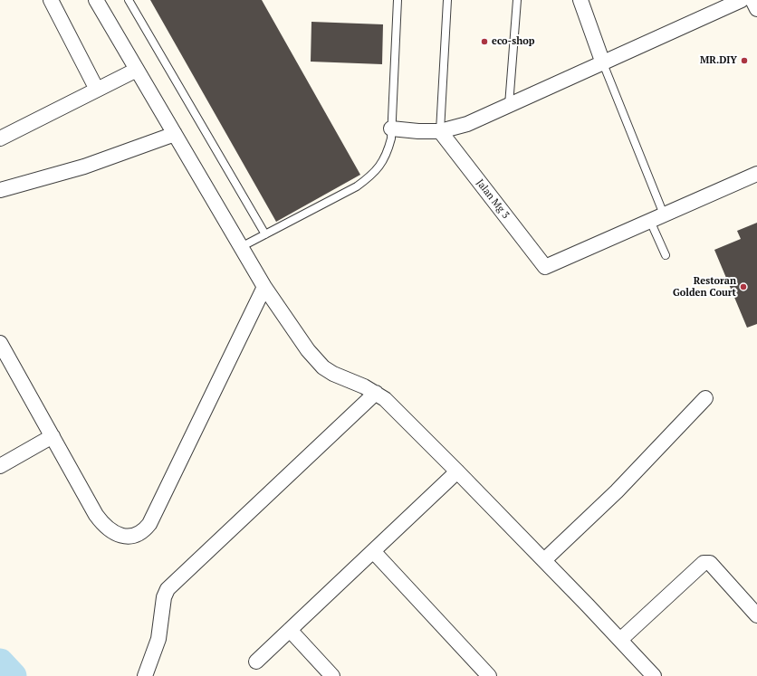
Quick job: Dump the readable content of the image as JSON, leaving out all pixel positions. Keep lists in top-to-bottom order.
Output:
{
  "streets": {
    "street": ["Jalan Mg 3"]
  },
  "places": ["eco-shop", "MR.DIY", "Restoran Golden Court"]
}
